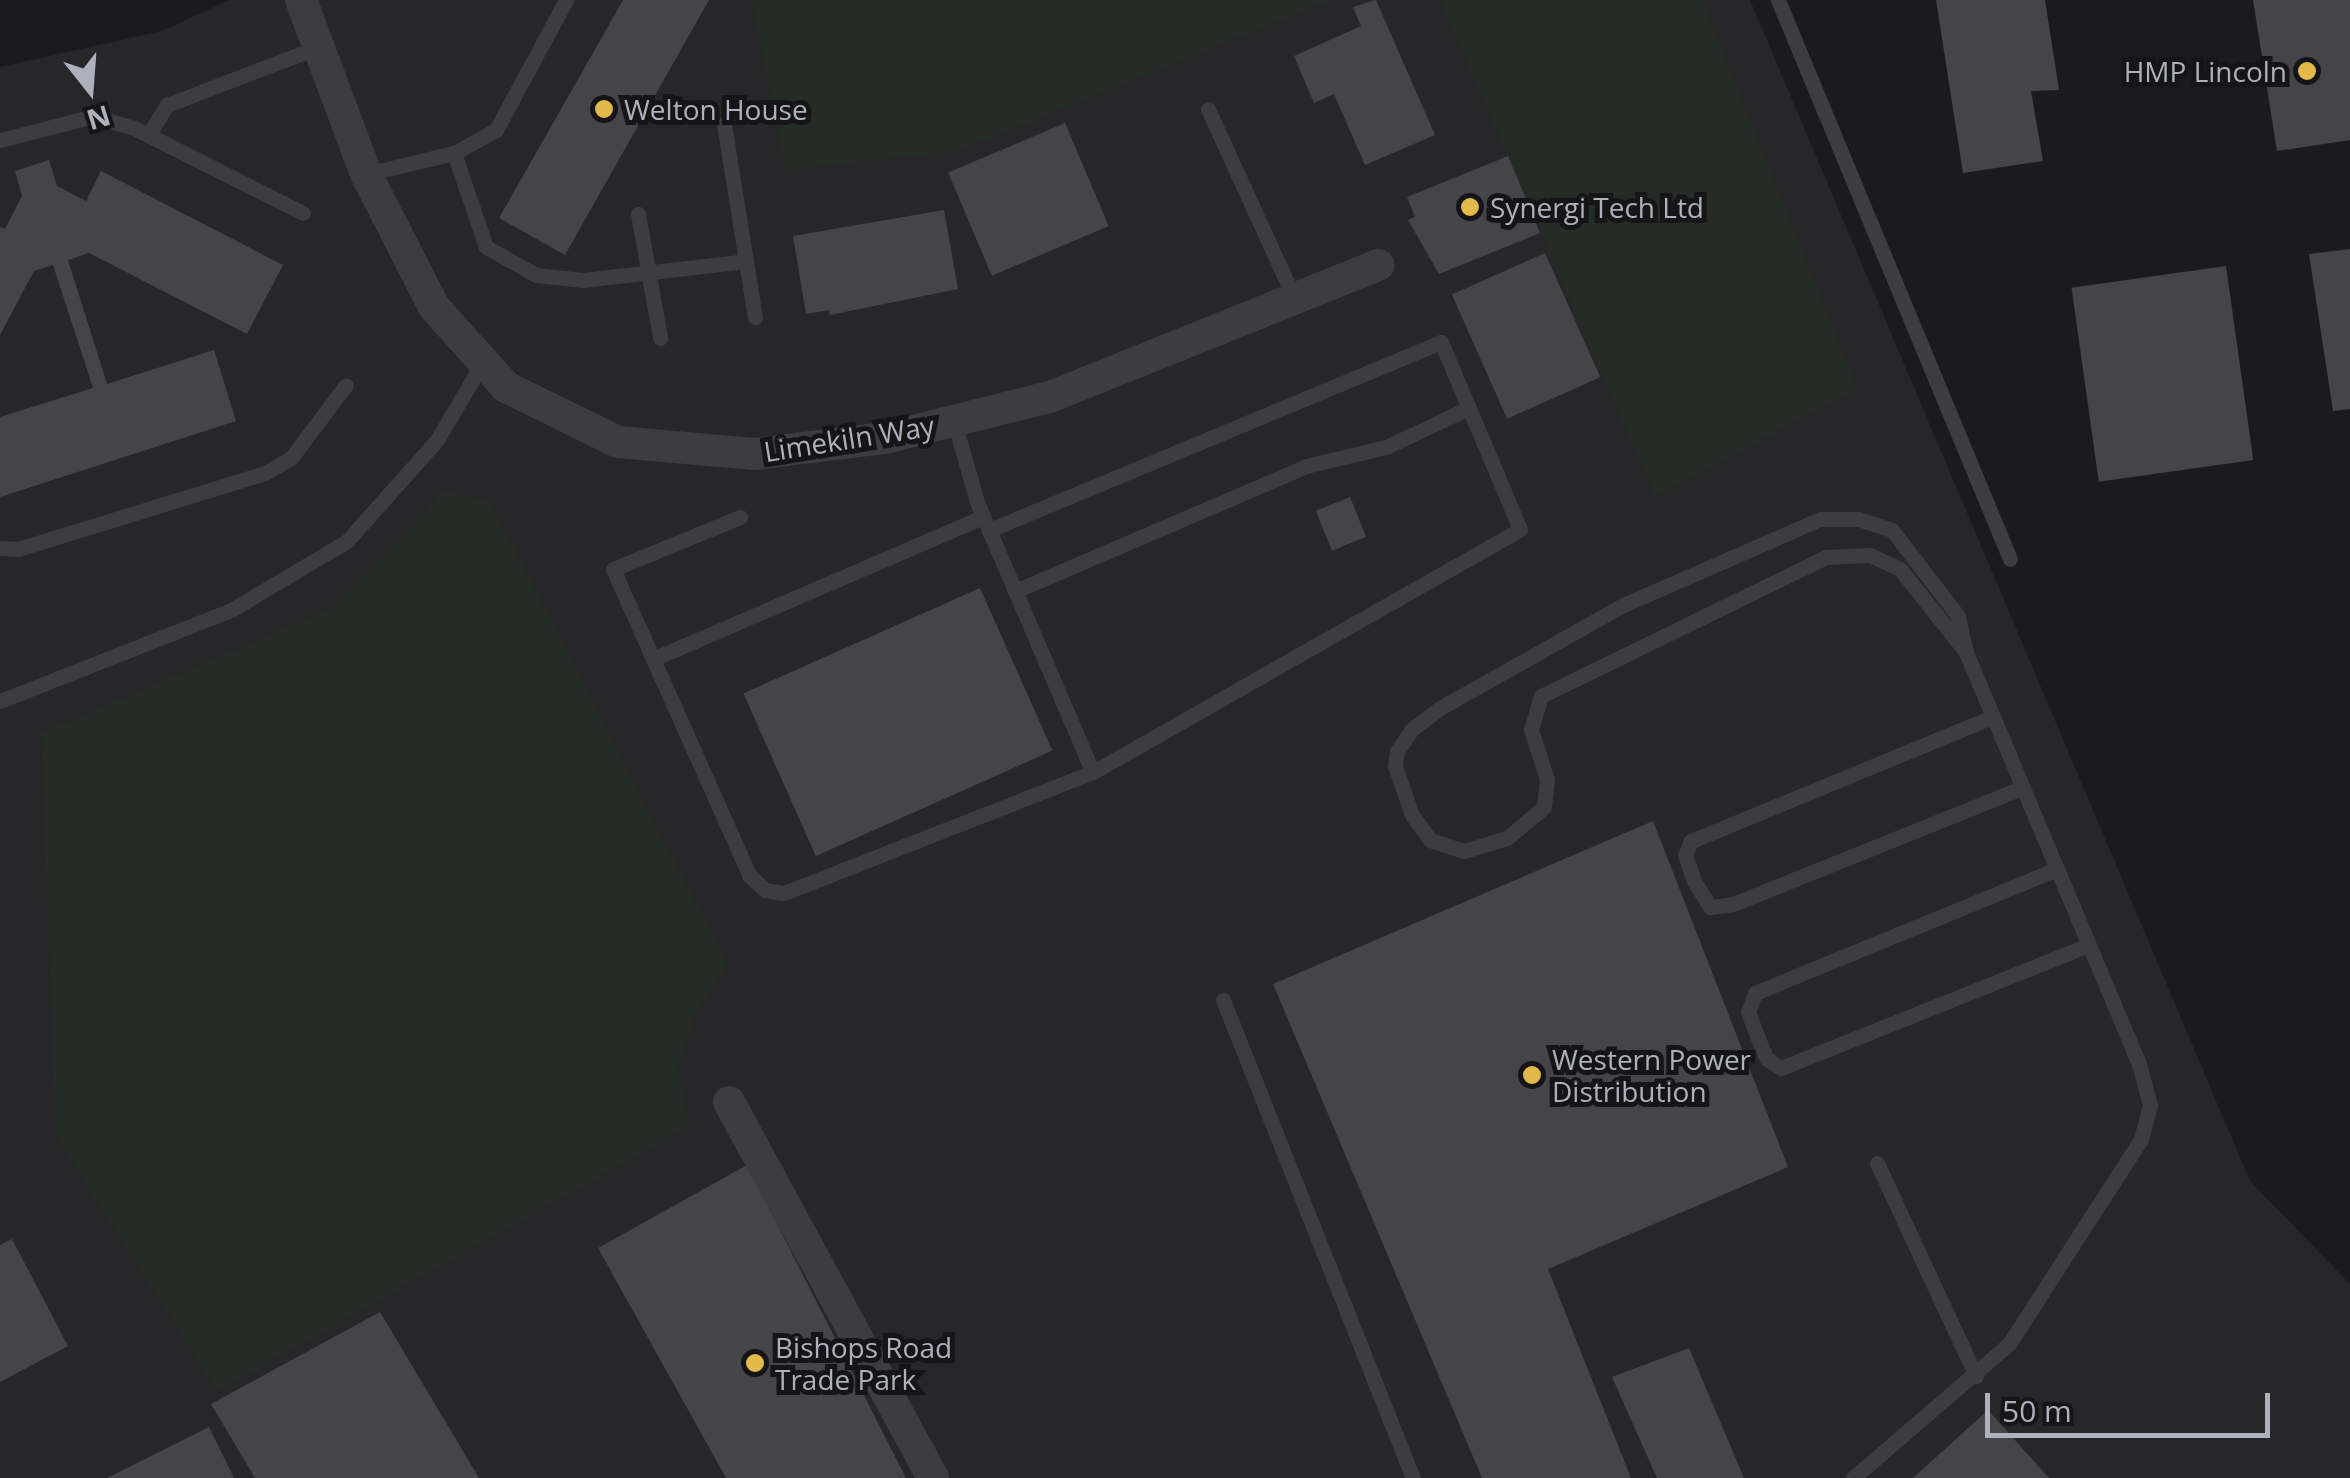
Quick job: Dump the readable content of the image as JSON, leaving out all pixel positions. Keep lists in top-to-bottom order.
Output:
{
  "streets": {
    "street": ["Limekiln Way"]
  },
  "places": [
    "HMP Lincoln",
    "Welton House",
    "Synergi Tech Ltd",
    "Western Power Distribution",
    "Bishops Road Trade Park"
  ],
  "scale_bar": "50 m",
  "north": "bottom"
}
